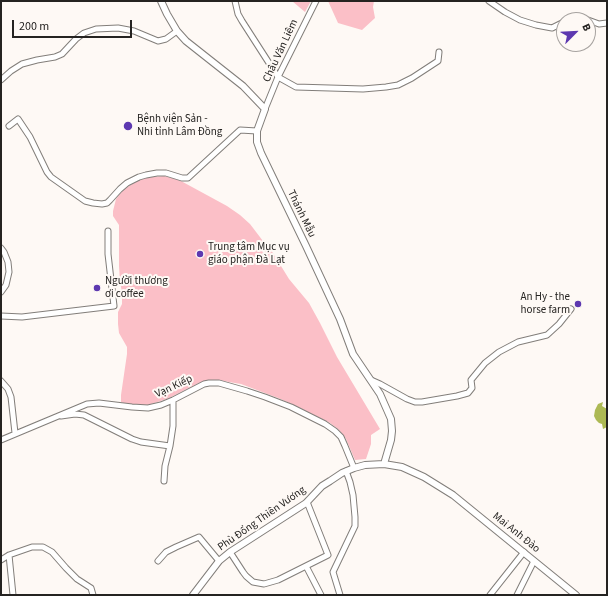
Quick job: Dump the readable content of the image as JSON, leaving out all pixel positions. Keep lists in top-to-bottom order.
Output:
{
  "streets": {
    "main road": ["Thánh Mẫu", "Phù Đổng Thiên Vương", "Mai Anh Đào"],
    "street": ["Châu Văn Liêm", "Vạn Kiếp"]
  },
  "crossings": [
    ["Châu Văn Liêm", "Thánh Mẫu"],
    ["Thánh Mẫu", "Phù Đổng Thiên Vương"],
    ["Vạn Kiếp", "Phù Đổng Thiên Vương"],
    ["Phù Đổng Thiên Vương", "Mai Anh Đào"]
  ],
  "places": [
    "Bệnh viện Sản - Nhi tỉnh Lâm Đồng",
    "Trung tâm Mục vụ giáo phận Đà Lạt",
    "Người thương ơi coffee",
    "An Hy - the horse farm"
  ],
  "scale_bar": "200 m",
  "north": "top right"
}
